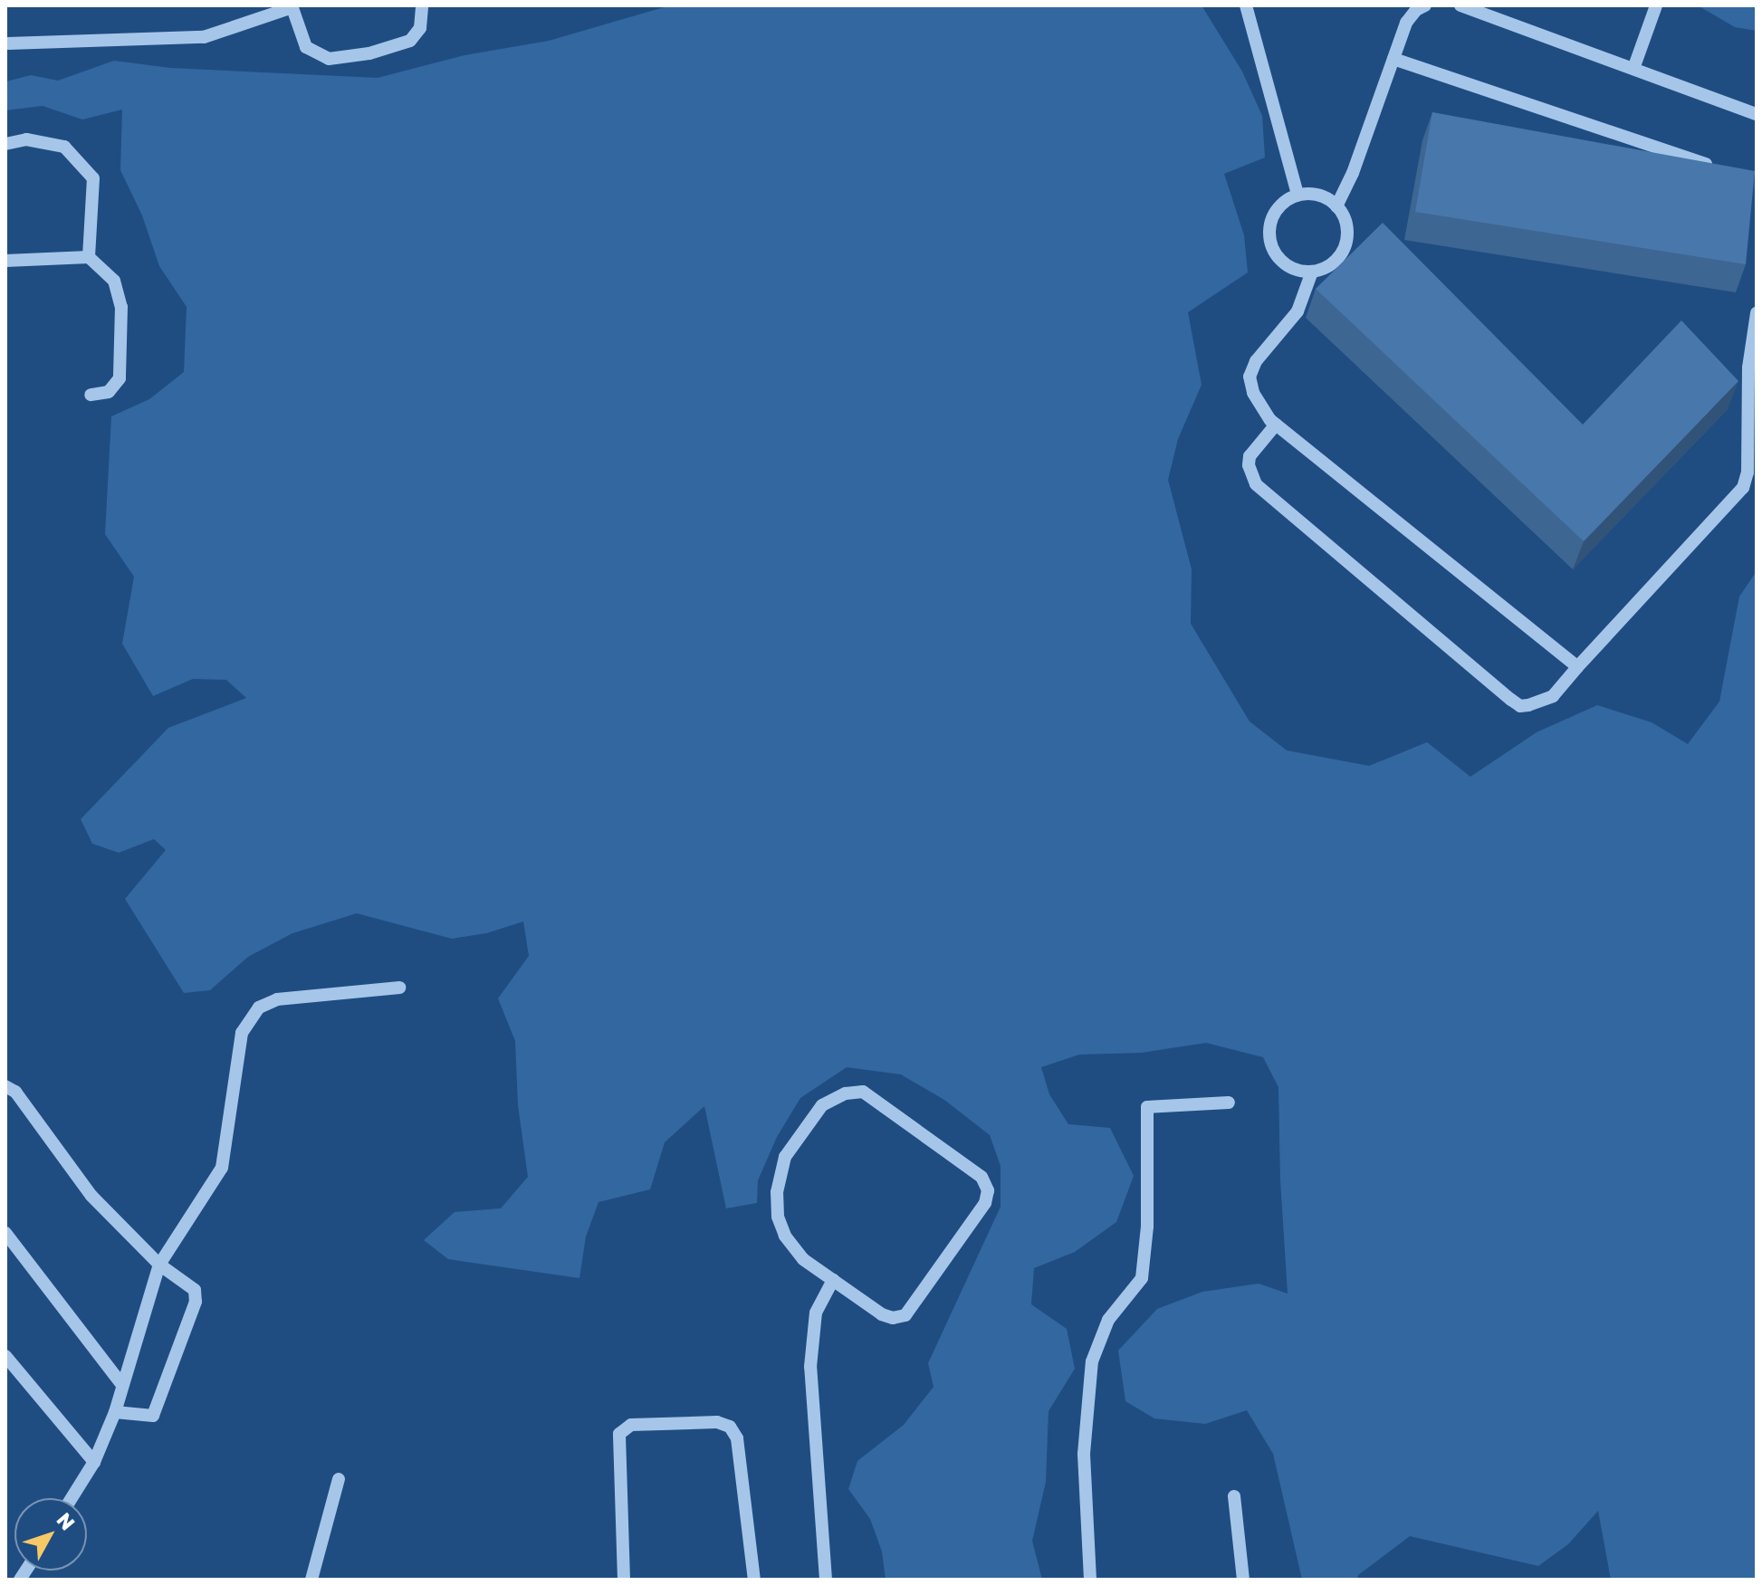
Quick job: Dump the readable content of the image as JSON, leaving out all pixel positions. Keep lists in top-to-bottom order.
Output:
{
  "north": "top right"
}
